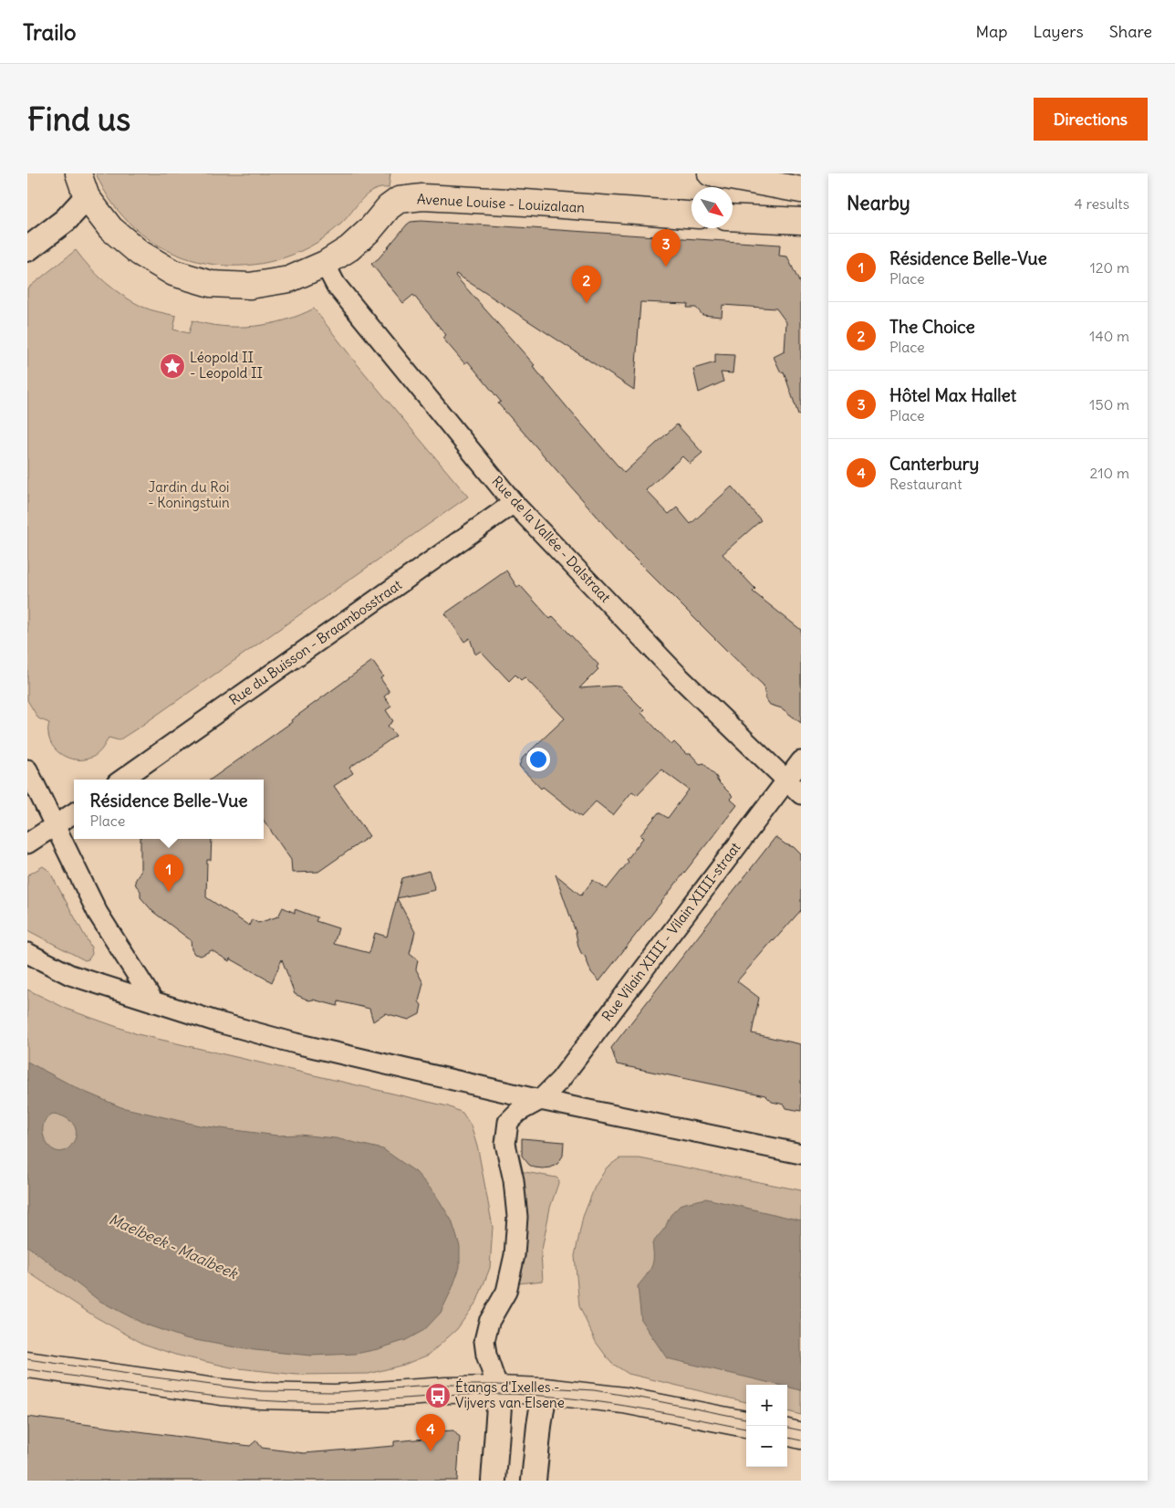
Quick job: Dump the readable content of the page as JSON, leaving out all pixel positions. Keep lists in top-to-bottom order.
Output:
{
  "streets": {
    "main road": ["Avenue Louise - Louizalaan"],
    "street": ["Rue de la Vallée - Dalstraat", "Rue du Buisson - Braambosstraat", "Rue Vilain XIIII - Vilain XIIII-straat"]
  },
  "crossings": [
    ["Avenue Louise - Louizalaan", "Rue de la Vallée - Dalstraat"],
    ["Rue de la Vallée - Dalstraat", "Rue du Buisson - Braambosstraat"],
    ["Rue de la Vallée - Dalstraat", "Rue Vilain XIIII - Vilain XIIII-straat"]
  ],
  "water": ["Maelbeek - Maalbeek"],
  "parks": ["Jardin du Roi - Koningstuin"],
  "places": {
    "place": ["Léopold II - Leopold II"],
    "bus stop": ["Étangs d'Ixelles - Vijvers van Elsene"]
  },
  "north": "bottom right",
  "page": {
    "header": "Trailo",
    "nav": ["Map", "Layers", "Share"],
    "buttons": "Directions",
    "title": "Find us",
    "heading": ["Nearby", "4 results"],
    "pins": [
      "3",
      "2",
      "1",
      "4"
    ],
    "list": [
      {
        "mark": "1",
        "name": "Résidence Belle-Vue",
        "note": "Place",
        "value": "120 m"
      },
      {
        "mark": "2",
        "name": "The Choice",
        "note": "Place",
        "value": "140 m"
      },
      {
        "mark": "3",
        "name": "Hôtel Max Hallet",
        "note": "Place",
        "value": "150 m"
      },
      {
        "mark": "4",
        "name": "Canterbury",
        "note": "Restaurant",
        "value": "210 m"
      }
    ],
    "popup": ["Résidence Belle-Vue", "Place"],
    "map_buttons": ["+", "−"]
  }
}
